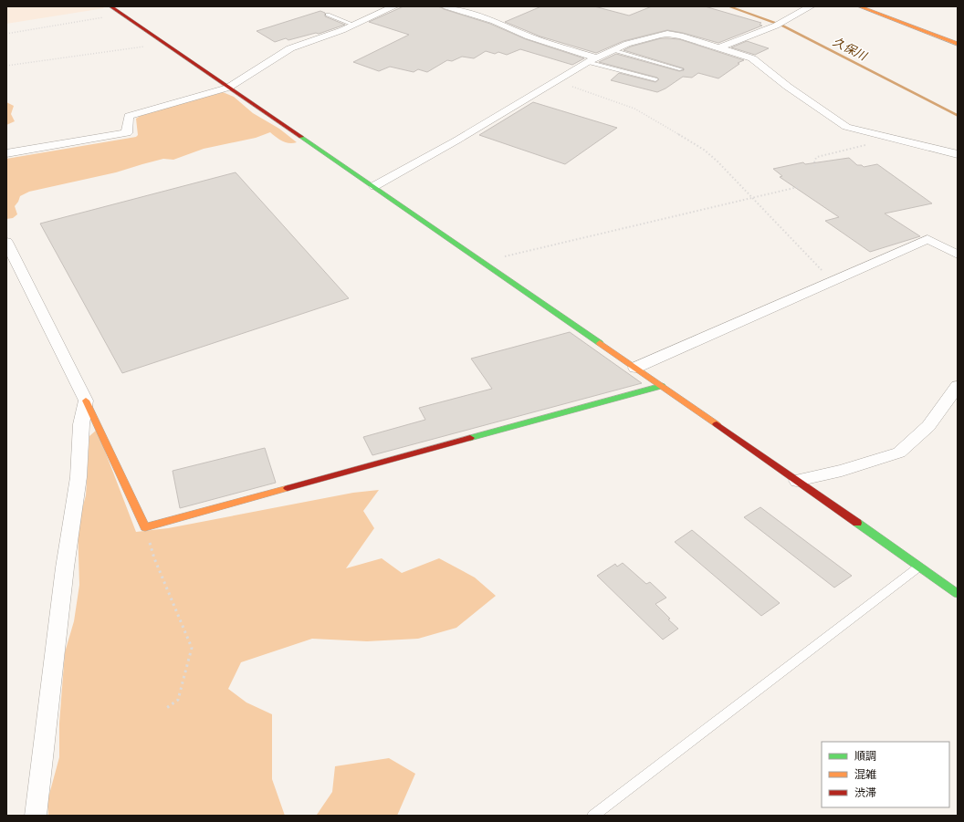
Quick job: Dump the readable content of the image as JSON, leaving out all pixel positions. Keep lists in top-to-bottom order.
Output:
{
  "water": ["久保川"],
  "legend": ["順調", "混雑", "渋滞"]
}
